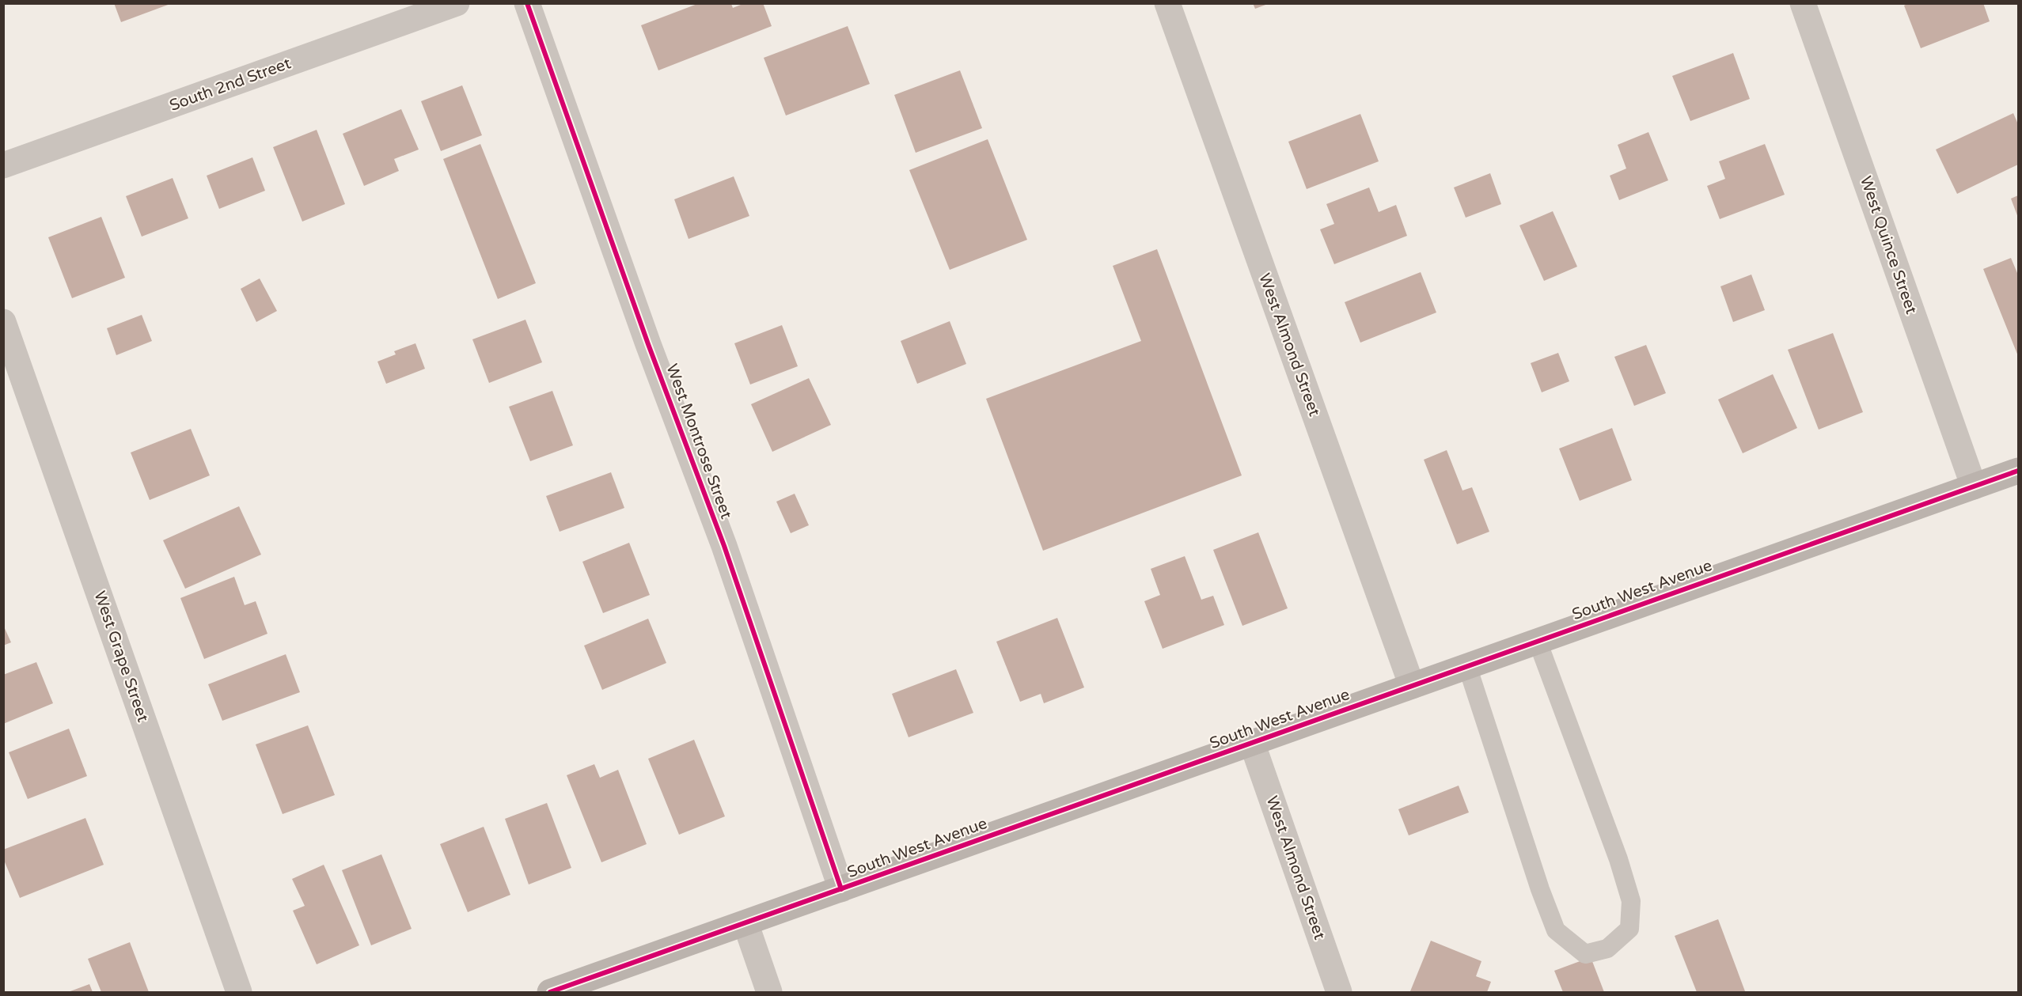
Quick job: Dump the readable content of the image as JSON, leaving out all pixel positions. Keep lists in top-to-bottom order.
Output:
{
  "streets": {
    "street": [
      "South 2nd Street",
      "West Quince Street",
      "West Almond Street",
      "West Montrose Street",
      "South West Avenue",
      "West Grape Street"
    ]
  },
  "crossings": [
    ["West Quince Street", "South West Avenue"],
    ["West Almond Street", "South West Avenue"],
    ["West Montrose Street", "South West Avenue"]
  ]
}
